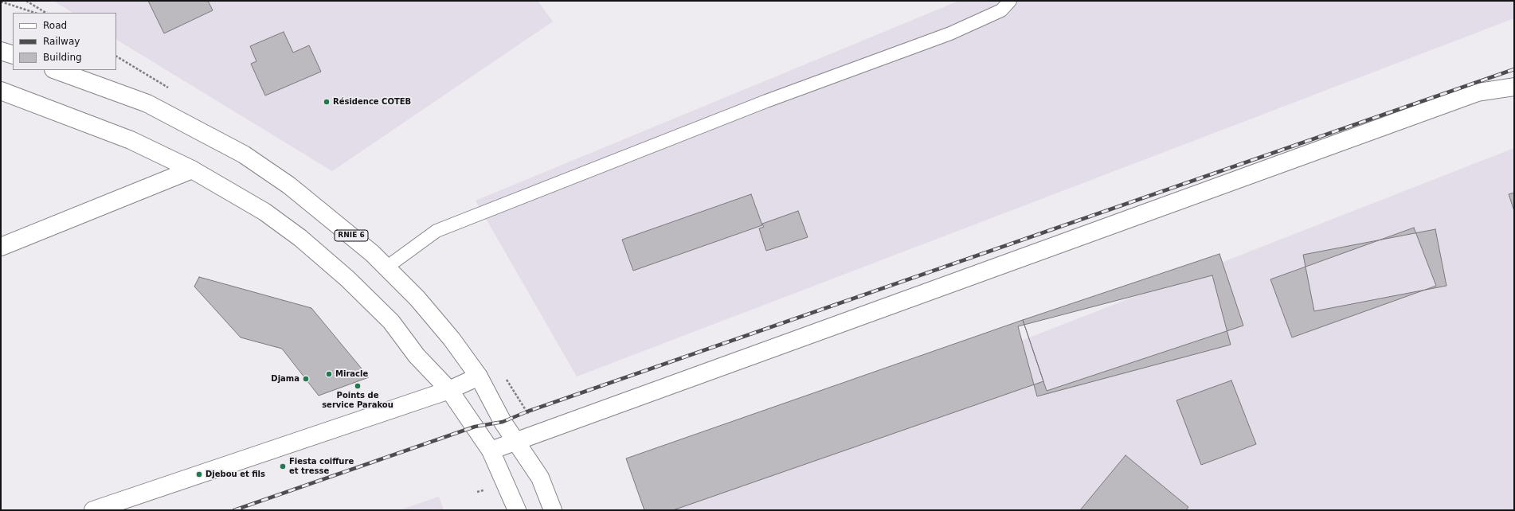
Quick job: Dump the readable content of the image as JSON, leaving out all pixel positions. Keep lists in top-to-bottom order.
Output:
{
  "streets": {
    "street": ["RNIE 6"]
  },
  "places": [
    "Résidence COTEB",
    "Miracle",
    "Djama",
    "Points de service Parakou",
    "Fiesta coiffure et tresse",
    "Djebou et fils"
  ],
  "legend": ["Road", "Railway", "Building"]
}
